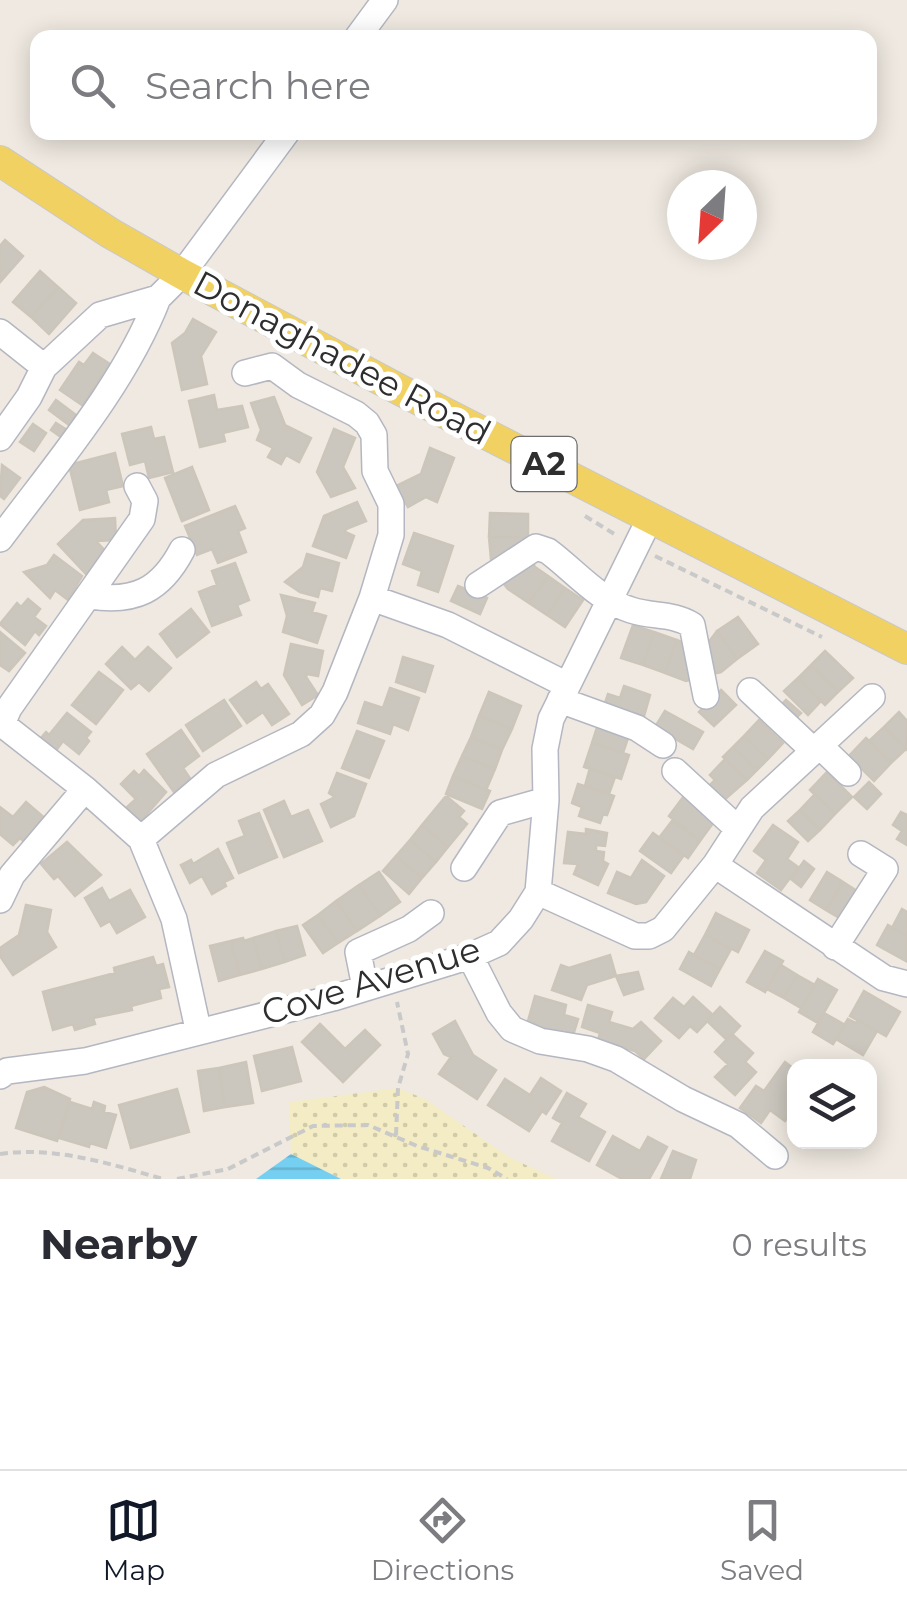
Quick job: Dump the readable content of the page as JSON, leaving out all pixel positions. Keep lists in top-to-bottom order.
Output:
{
  "streets": {
    "main road": ["Donaghadee Road", "A2"],
    "street": ["Cove Avenue"]
  },
  "north": "bottom left",
  "page": {
    "search": "Search here",
    "heading": ["Nearby", "0 results"],
    "nav": ["Map", "Directions", "Saved"]
  }
}
